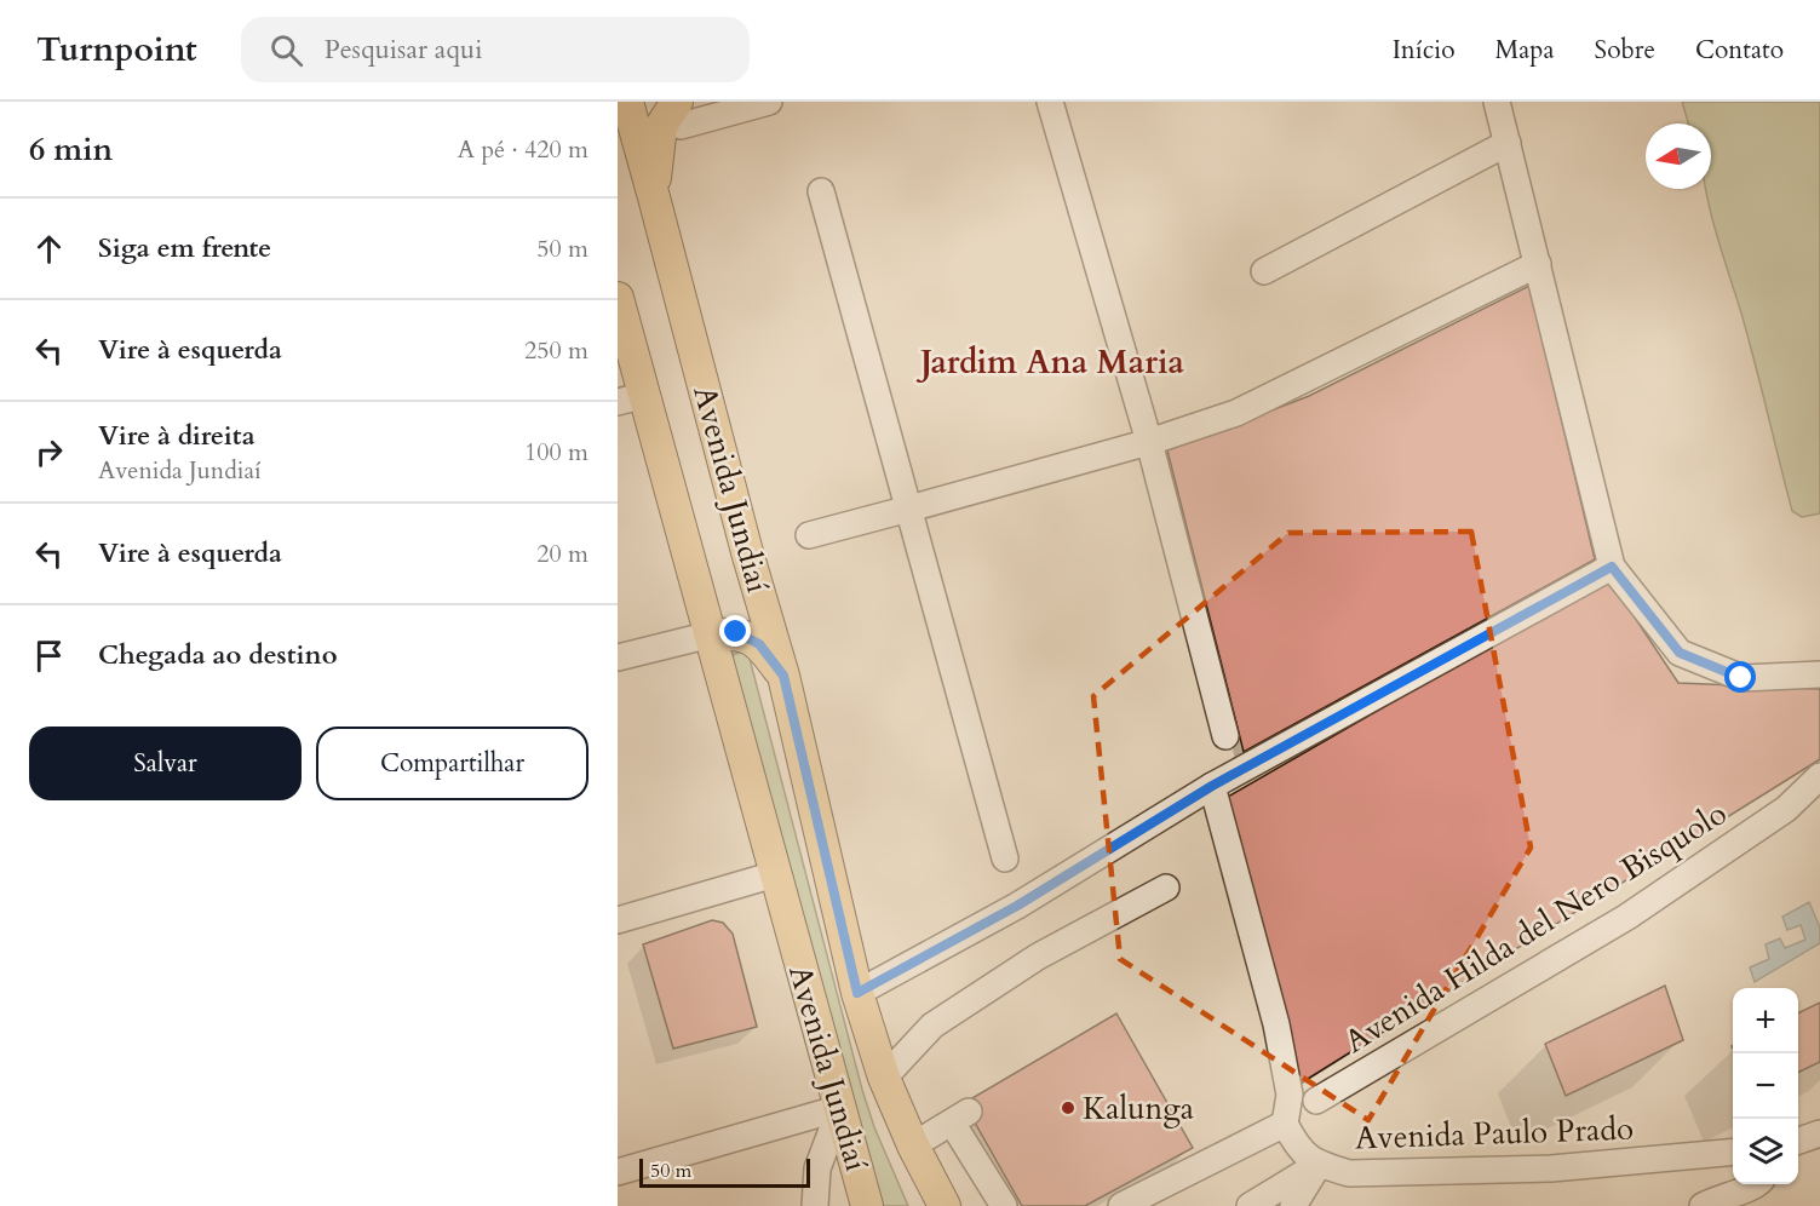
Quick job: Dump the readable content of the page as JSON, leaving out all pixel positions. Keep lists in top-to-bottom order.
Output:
{
  "streets": {
    "main road": ["Avenida Jundiaí"],
    "street": ["Avenida Hilda del Nero Bisquolo", "Avenida Paulo Prado"]
  },
  "districts": ["Jardim Ana Maria"],
  "places": ["Kalunga"],
  "scale_bar": "50 m",
  "north": "left",
  "page": {
    "header": "Turnpoint",
    "search": "Pesquisar aqui",
    "nav": [
      "Início",
      "Mapa",
      "Sobre",
      "Contato"
    ],
    "heading": ["6 min", "A pé · 420 m"],
    "list": [
      ["Siga em frente", "50 m"],
      ["Vire à esquerda", "250 m"],
      ["Vire à direita", "Avenida Jundiaí", "100 m"],
      ["Vire à esquerda", "20 m"],
      "Chegada ao destino"
    ],
    "buttons": ["Salvar", "Compartilhar"],
    "map_buttons": ["+", "−"],
    "scale": "50 m"
  }
}
